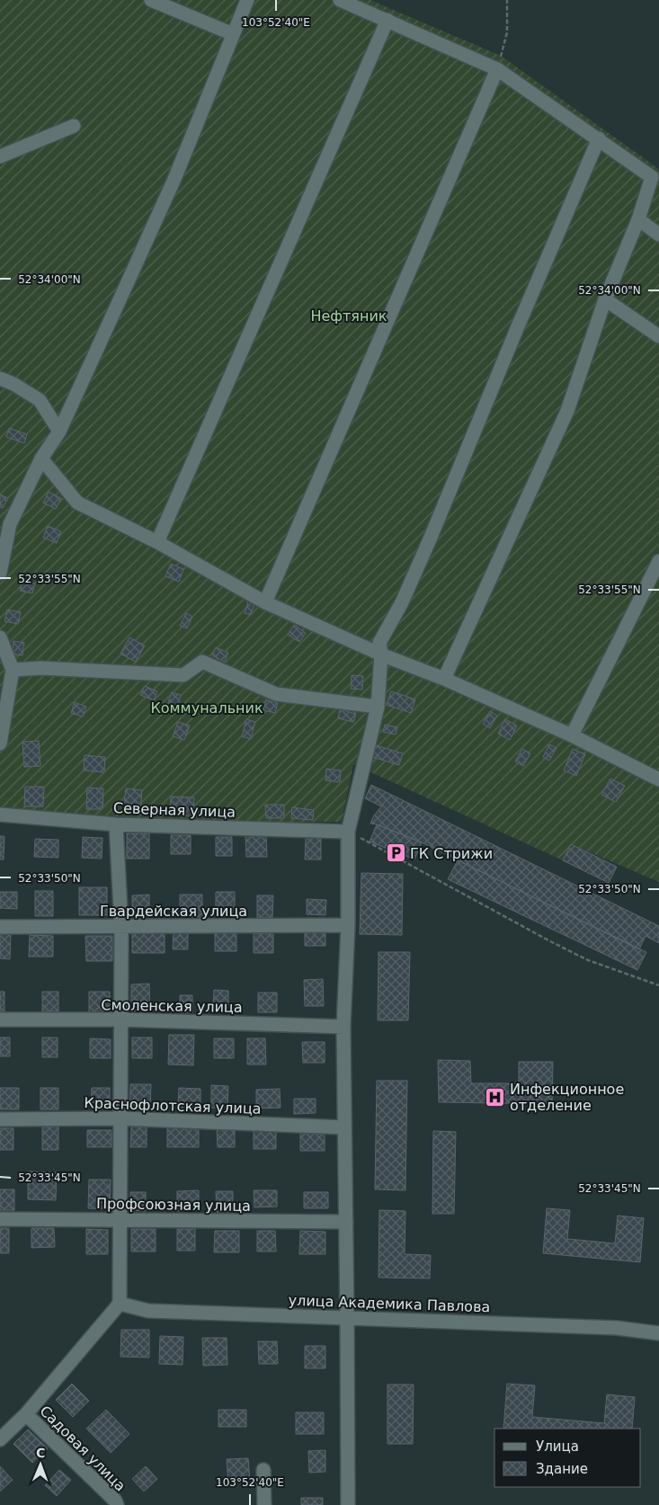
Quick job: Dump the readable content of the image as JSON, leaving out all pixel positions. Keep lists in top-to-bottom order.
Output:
{
  "streets": {
    "street": [
      "Северная улица",
      "Гвардейская улица",
      "Смоленская улица",
      "Краснофлотская улица",
      "Профсоюзная улица",
      "улица Академика Павлова",
      "Садовая улица"
    ]
  },
  "parks": ["Нефтяник", "Коммунальник"],
  "places": {
    "parking": ["ГК Стрижи"],
    "hospital": ["Инфекционное отделение"]
  },
  "legend": ["Улица", "Здание"],
  "north": "top",
  "coordinates": [
    "103°52'40\"E",
    "52°34'00\"N",
    "52°33'55\"N",
    "52°33'50\"N",
    "52°33'45\"N"
  ]
}
